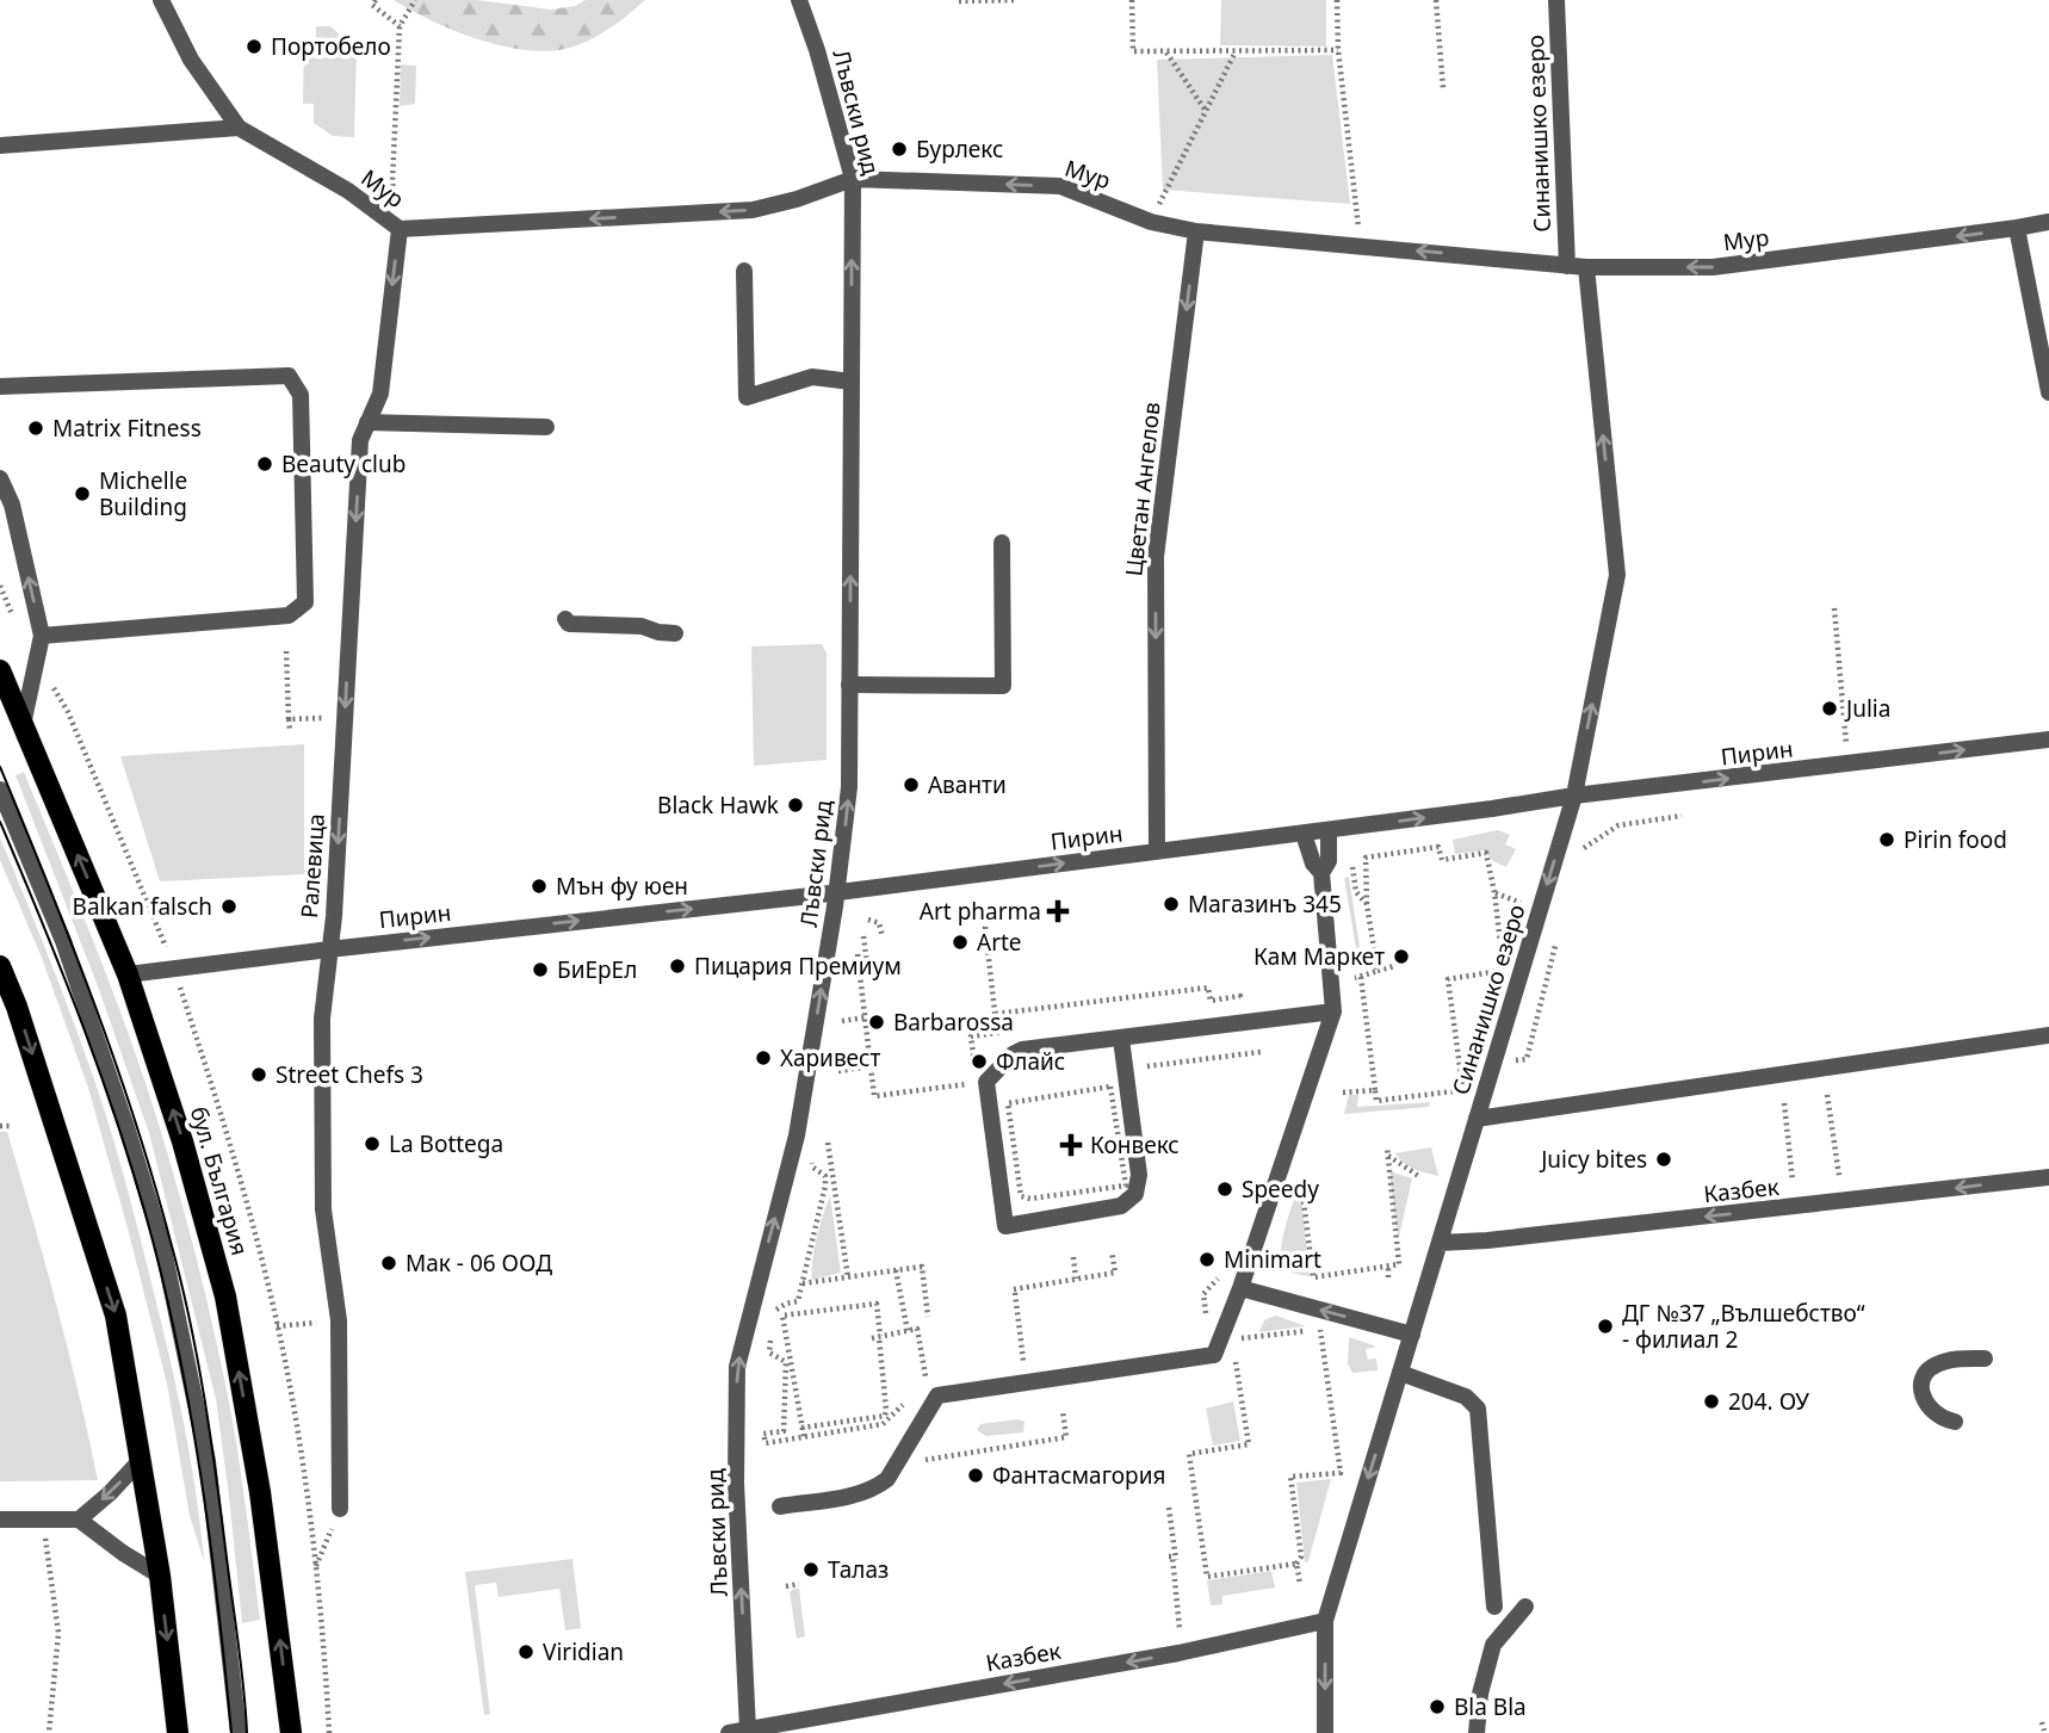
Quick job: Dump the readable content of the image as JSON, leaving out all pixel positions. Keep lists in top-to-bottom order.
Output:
{
  "streets": {
    "main road": ["бул. България"],
    "street": [
      "Лъвски рид",
      "Синанишко езеро",
      "Мур",
      "Цветан Ангелов",
      "Пирин",
      "Ралевица",
      "Казбек"
    ]
  },
  "crossings": [
    ["Лъвски рид", "Мур"],
    ["Лъвски рид", "Пирин"],
    ["Лъвски рид", "Казбек"],
    ["Синанишко езеро", "Мур"],
    ["Синанишко езеро", "Пирин"],
    ["Синанишко езеро", "Казбек"],
    ["Мур", "Цветан Ангелов"],
    ["Мур", "Ралевица"],
    ["Цветан Ангелов", "Пирин"],
    ["Пирин", "Ралевица"],
    ["Пирин", "бул. България"]
  ],
  "one_way": [
    "Лъвски рид",
    "Мур",
    "Цветан Ангелов",
    "Пирин",
    "Ралевица"
  ],
  "places": {
    "other": [
      "Портобело",
      "Бурлекс",
      "Matrix Fitness",
      "Beauty club",
      "Michelle Building",
      "Julia",
      "Аванти",
      "Black Hawk",
      "Pirin food",
      "Мън фу юен",
      "Магазинъ 345",
      "Balkan falsch",
      "Arte",
      "Кам Маркет",
      "Пицария Премиум",
      "БиЕрЕл",
      "Barbarossa",
      "Харивест",
      "Флайс",
      "Street Chefs 3",
      "La Bottega",
      "Juicy bites",
      "Speedy",
      "Minimart",
      "Мак - 06 ООД",
      "ДГ №37 „Вълшебство“ - филиал 2",
      "204. ОУ",
      "Фантасмагория",
      "Талаз",
      "Viridian",
      "Bla Bla"
    ],
    "health": ["Art pharma", "Конвекс"]
  }
}
